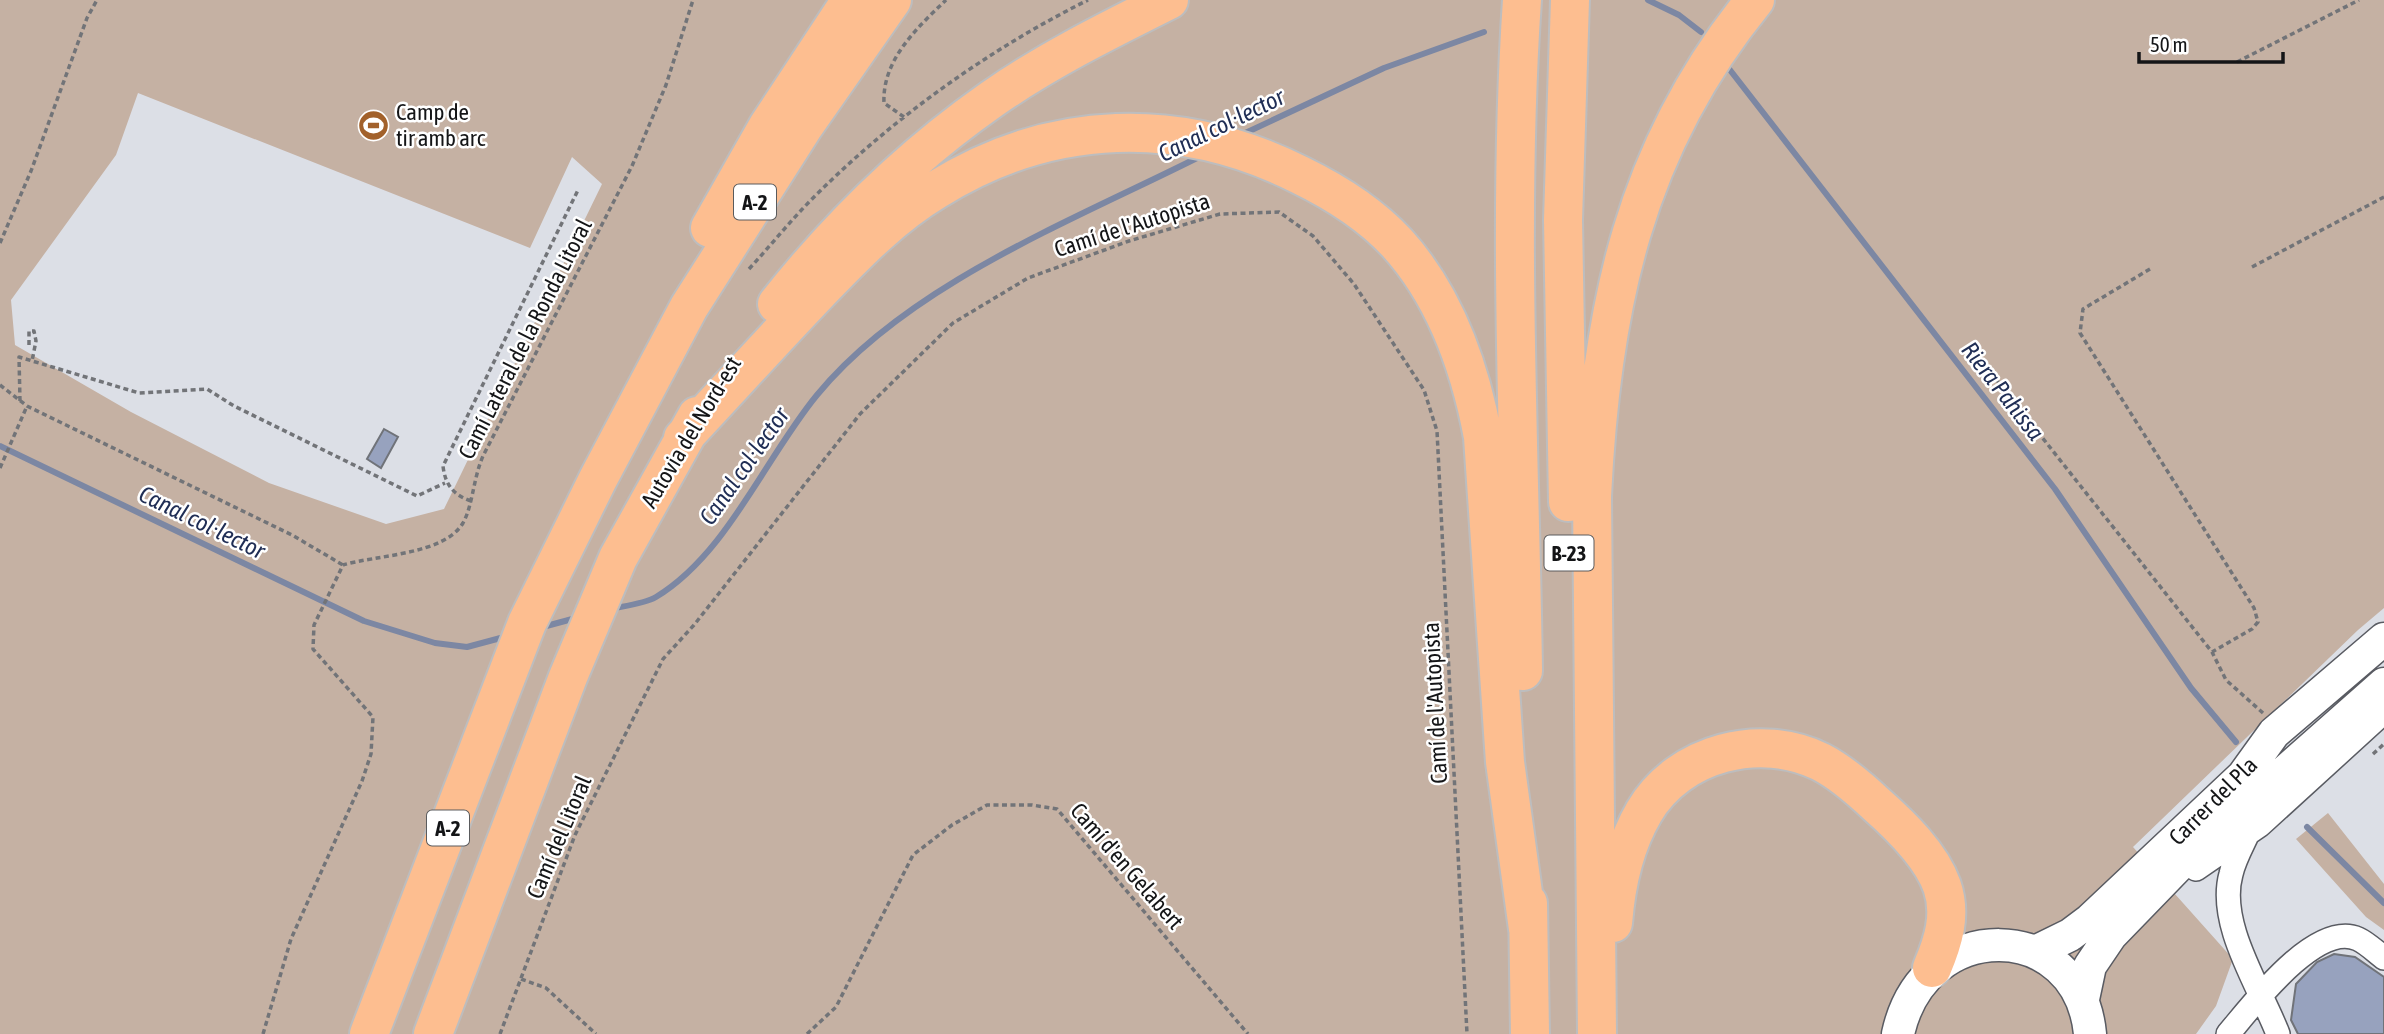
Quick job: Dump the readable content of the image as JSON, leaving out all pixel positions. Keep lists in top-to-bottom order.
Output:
{
  "streets": {
    "highway": ["A-2", "Autovia del Nord-est", "B-23"],
    "main road": ["Carrer del Pla"],
    "path": [
      "Camí de l'Autopista",
      "Camí Lateral de la Ronda Litoral",
      "Camí del Litoral",
      "Camí d'en Gelabert"
    ]
  },
  "crossings": [
    ["Camí de l'Autopista", "Camí del Litoral"]
  ],
  "water": ["Canal col·lector", "Riera Pahissa"],
  "places": {
    "sports": ["Camp de tir amb arc"]
  },
  "scale_bar": "50 m"
}
